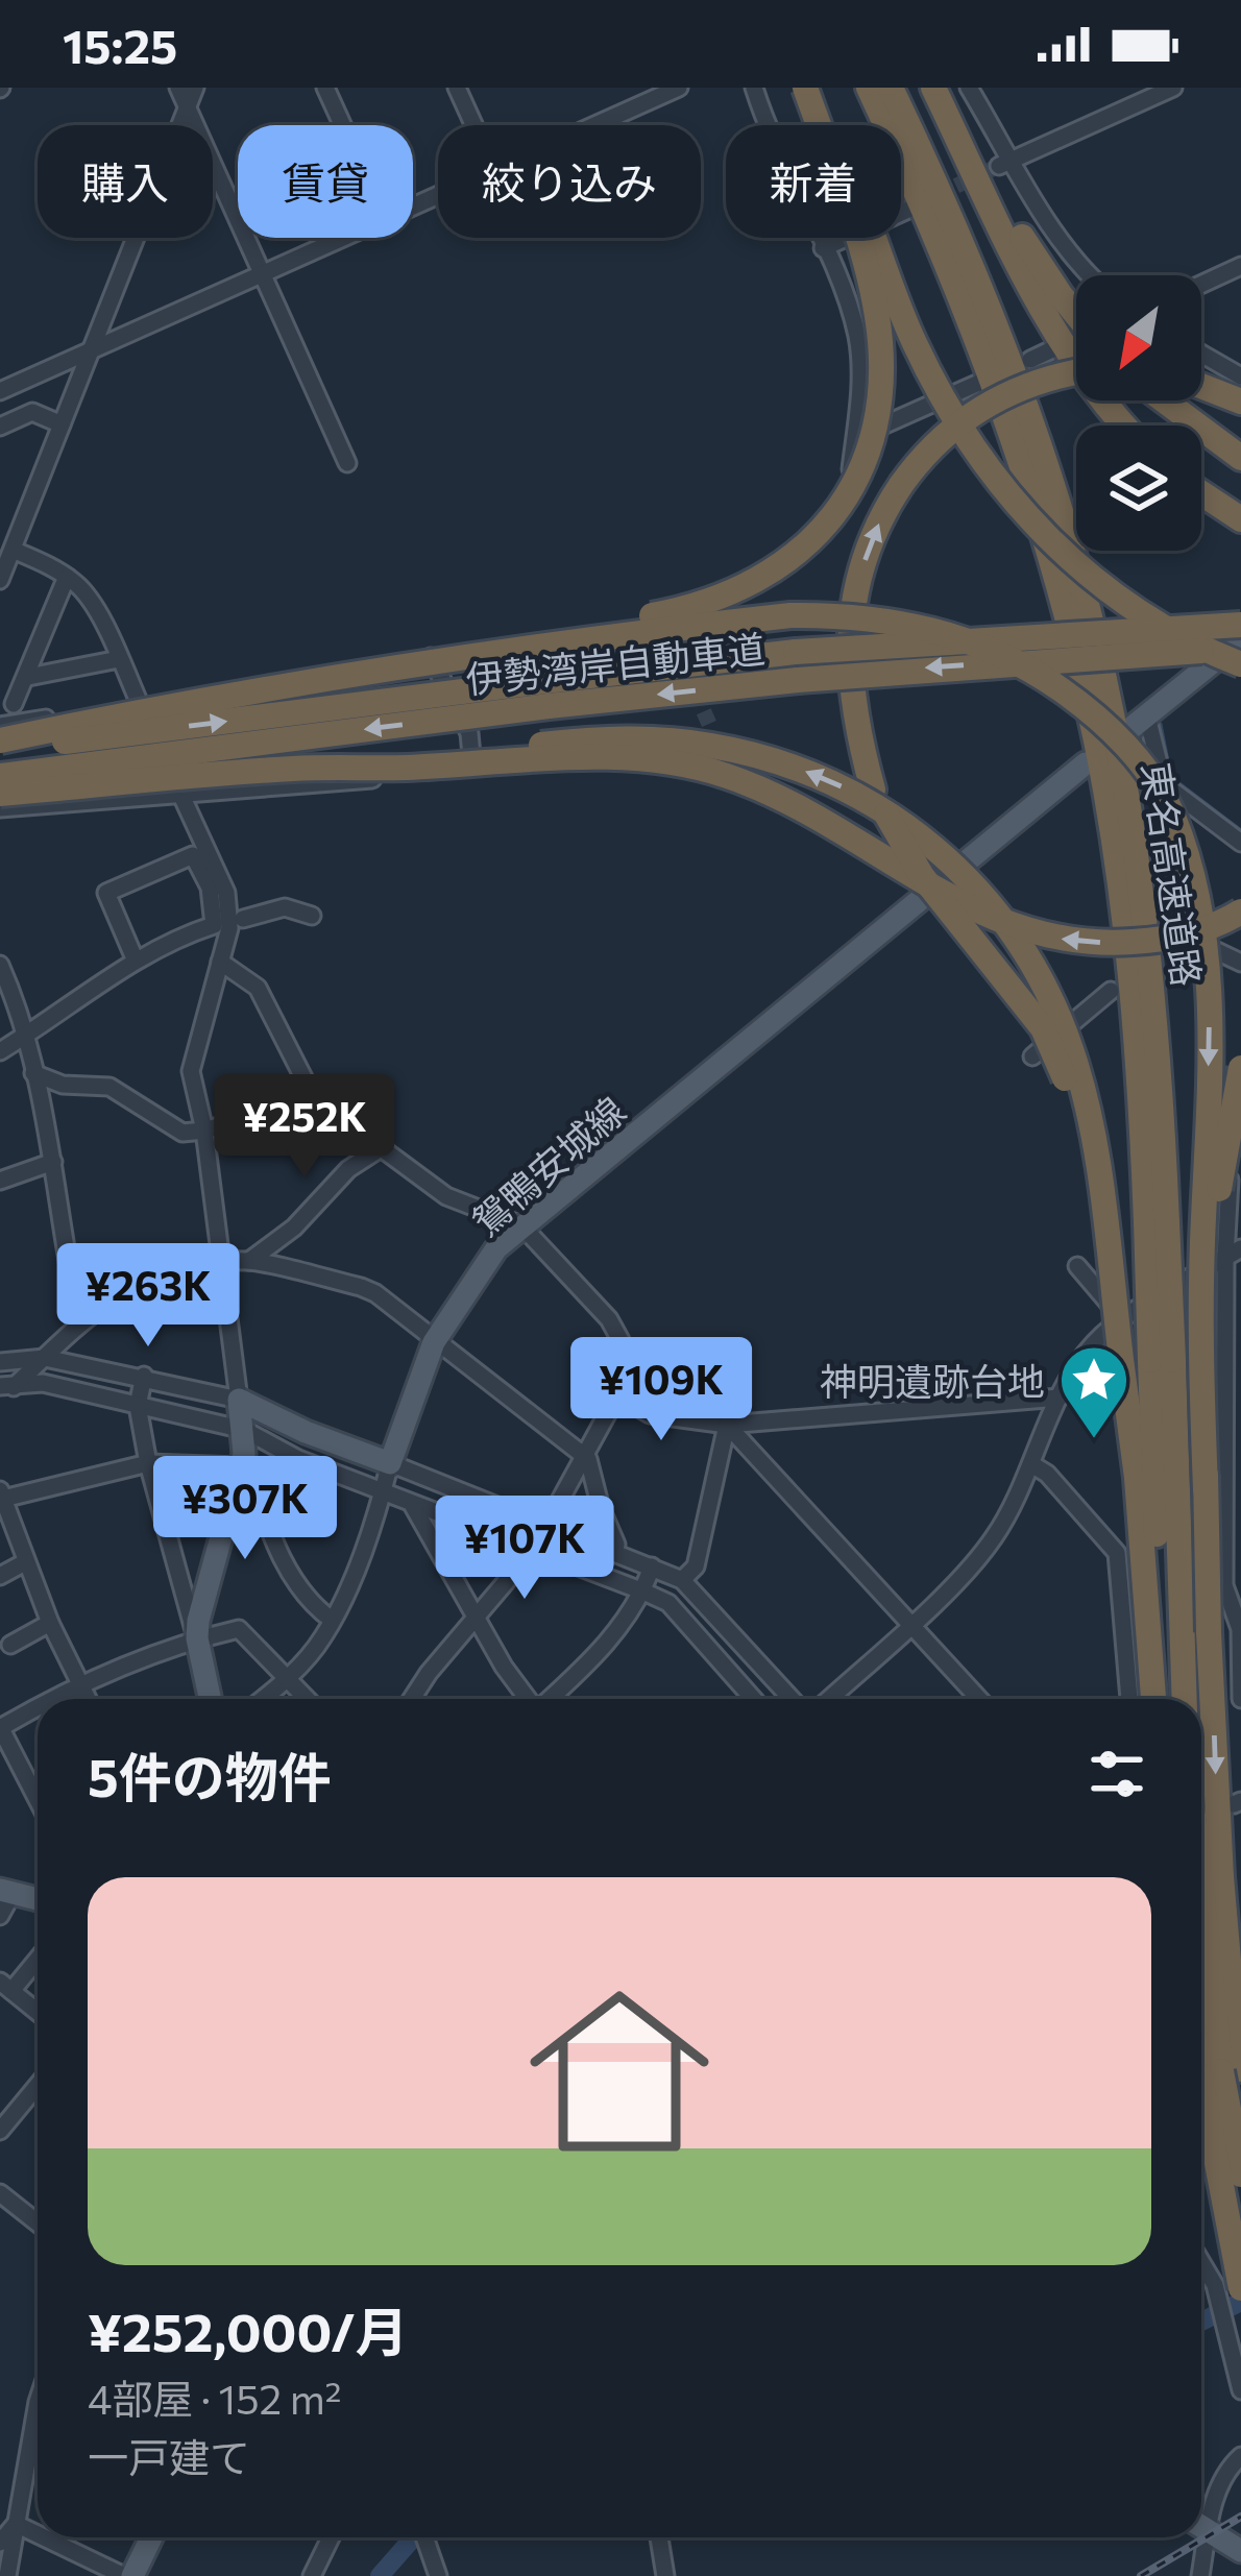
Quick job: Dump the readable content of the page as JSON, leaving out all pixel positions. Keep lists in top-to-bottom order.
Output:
{
  "streets": {
    "highway": ["伊勢湾岸自動車道", "東名高速道路"],
    "main road": ["鴛鴨安城線"]
  },
  "places": {
    "place": ["神明遺跡台地"]
  },
  "north": "bottom left",
  "page": {
    "status": "15:25",
    "chip": [
      "購入",
      "賃貸",
      "絞り込み",
      "新着"
    ],
    "price": [
      "¥252K",
      "¥263K",
      "¥109K",
      "¥307K",
      "¥107K"
    ],
    "heading": "5件の物件",
    "list": [
      {
        "name": "¥252,000/月",
        "note": "4部屋 · 152 m² · 一戸建て"
      }
    ]
  }
}
